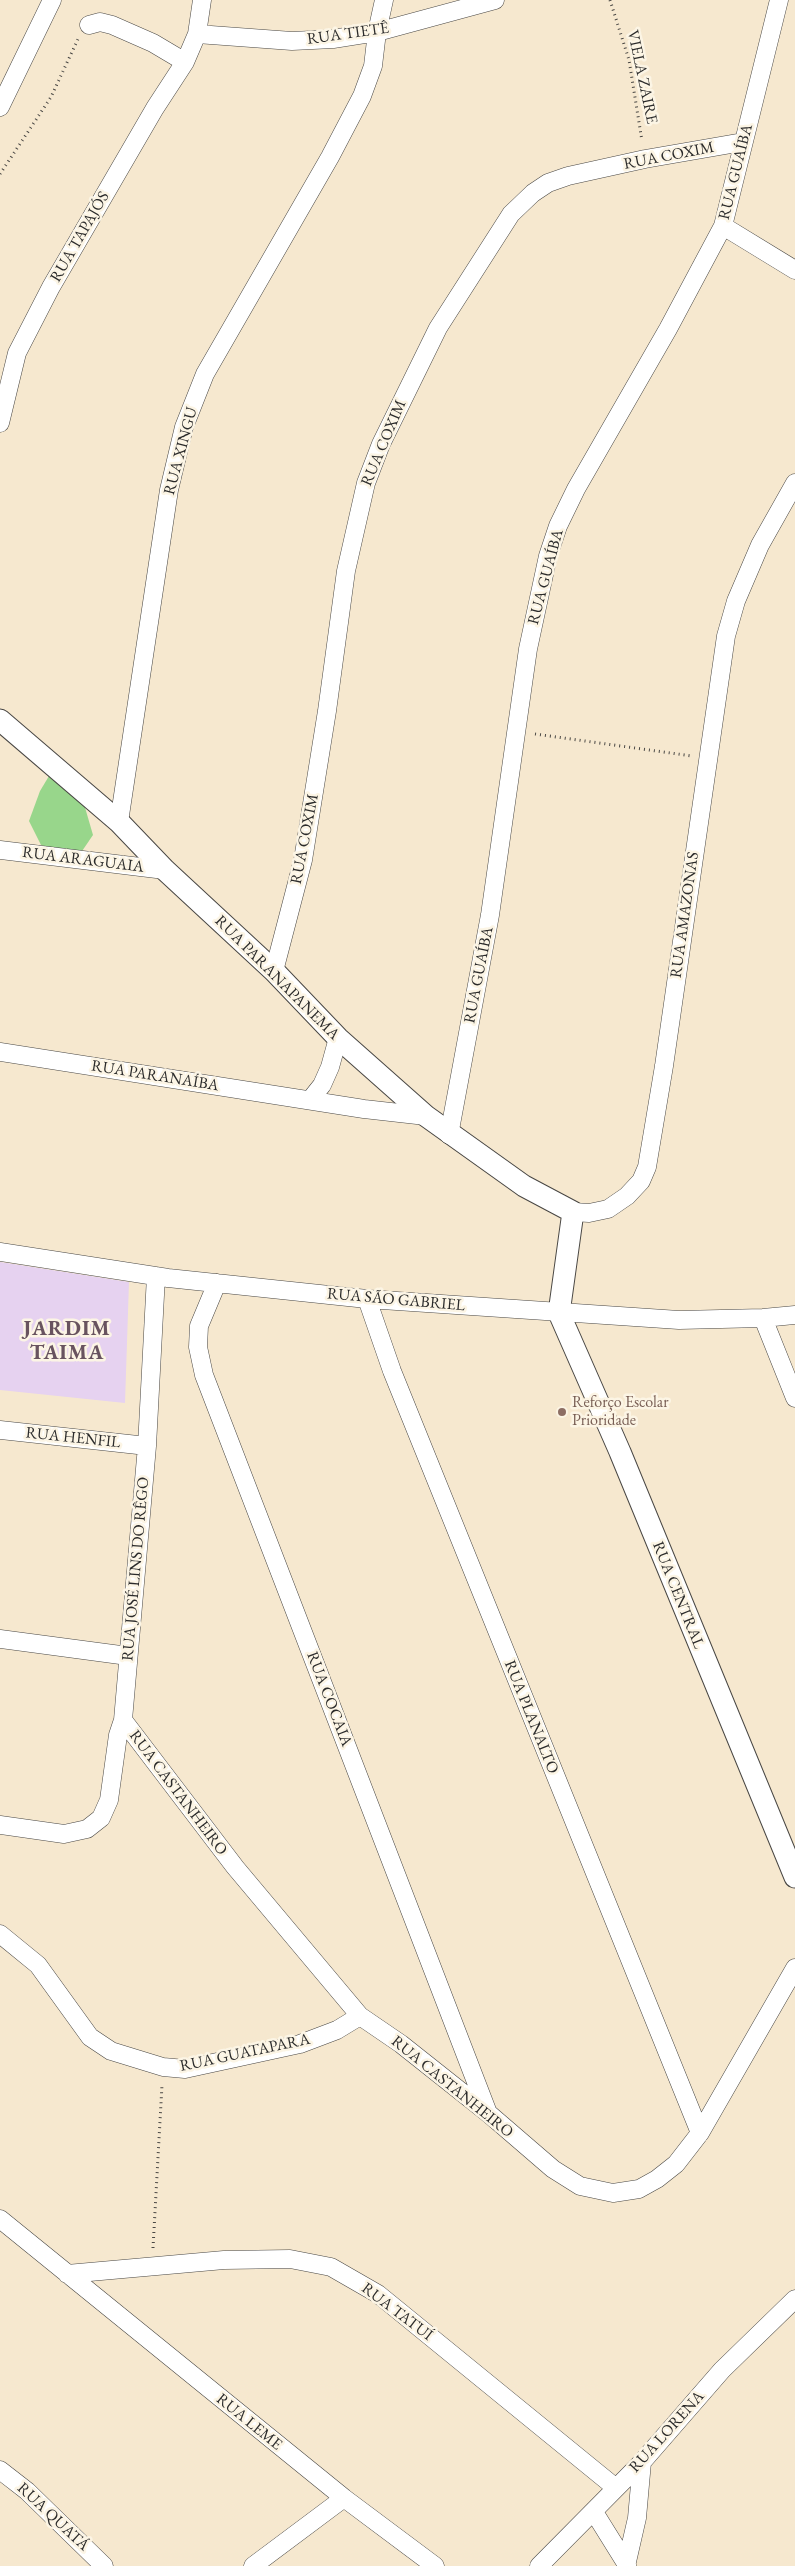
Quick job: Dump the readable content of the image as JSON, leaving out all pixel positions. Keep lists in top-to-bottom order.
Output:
{
  "streets": {
    "street": [
      "RUA TIETÊ",
      "RUA COXIM",
      "RUA GUAÍBA",
      "RUA TAPAJÓS",
      "RUA XINGU",
      "RUA ARAGUAIA",
      "RUA AMAZONAS",
      "RUA PARANAPANEMA",
      "RUA PARANAÍBA",
      "RUA SÃO GABRIEL",
      "RUA HENFIL",
      "RUA JOSÉ LINS DO RÊGO",
      "RUA CENTRAL",
      "RUA COCAIA",
      "RUA PLANALTO",
      "RUA CASTANHEIRO",
      "RUA GUATAPARA",
      "RUA TATUÍ",
      "RUA LEME",
      "RUA LORENA",
      "RUA QUATÁ"
    ],
    "path": ["VIELA ZAIRE"]
  },
  "crossings": [
    ["RUA TIETÊ", "RUA TAPAJÓS"],
    ["RUA TIETÊ", "RUA XINGU"],
    ["VIELA ZAIRE", "RUA COXIM"],
    ["RUA COXIM", "RUA GUAÍBA"],
    ["RUA COXIM", "RUA PARANAPANEMA"],
    ["RUA GUAÍBA", "RUA PARANAPANEMA"],
    ["RUA XINGU", "RUA PARANAPANEMA"],
    ["RUA ARAGUAIA", "RUA PARANAPANEMA"],
    ["RUA AMAZONAS", "RUA PARANAPANEMA"],
    ["RUA PARANAPANEMA", "RUA PARANAÍBA"],
    ["RUA SÃO GABRIEL", "RUA JOSÉ LINS DO RÊGO"],
    ["RUA SÃO GABRIEL", "RUA CENTRAL"],
    ["RUA SÃO GABRIEL", "RUA COCAIA"],
    ["RUA SÃO GABRIEL", "RUA PLANALTO"],
    ["RUA HENFIL", "RUA JOSÉ LINS DO RÊGO"],
    ["RUA JOSÉ LINS DO RÊGO", "RUA CASTANHEIRO"],
    ["RUA COCAIA", "RUA CASTANHEIRO"],
    ["RUA PLANALTO", "RUA CASTANHEIRO"],
    ["RUA CASTANHEIRO", "RUA GUATAPARA"],
    ["RUA TATUÍ", "RUA LEME"],
    ["RUA TATUÍ", "RUA LORENA"]
  ],
  "districts": ["JARDIM TAIMA"],
  "places": ["Reforço Escolar Prioridade"]
}
